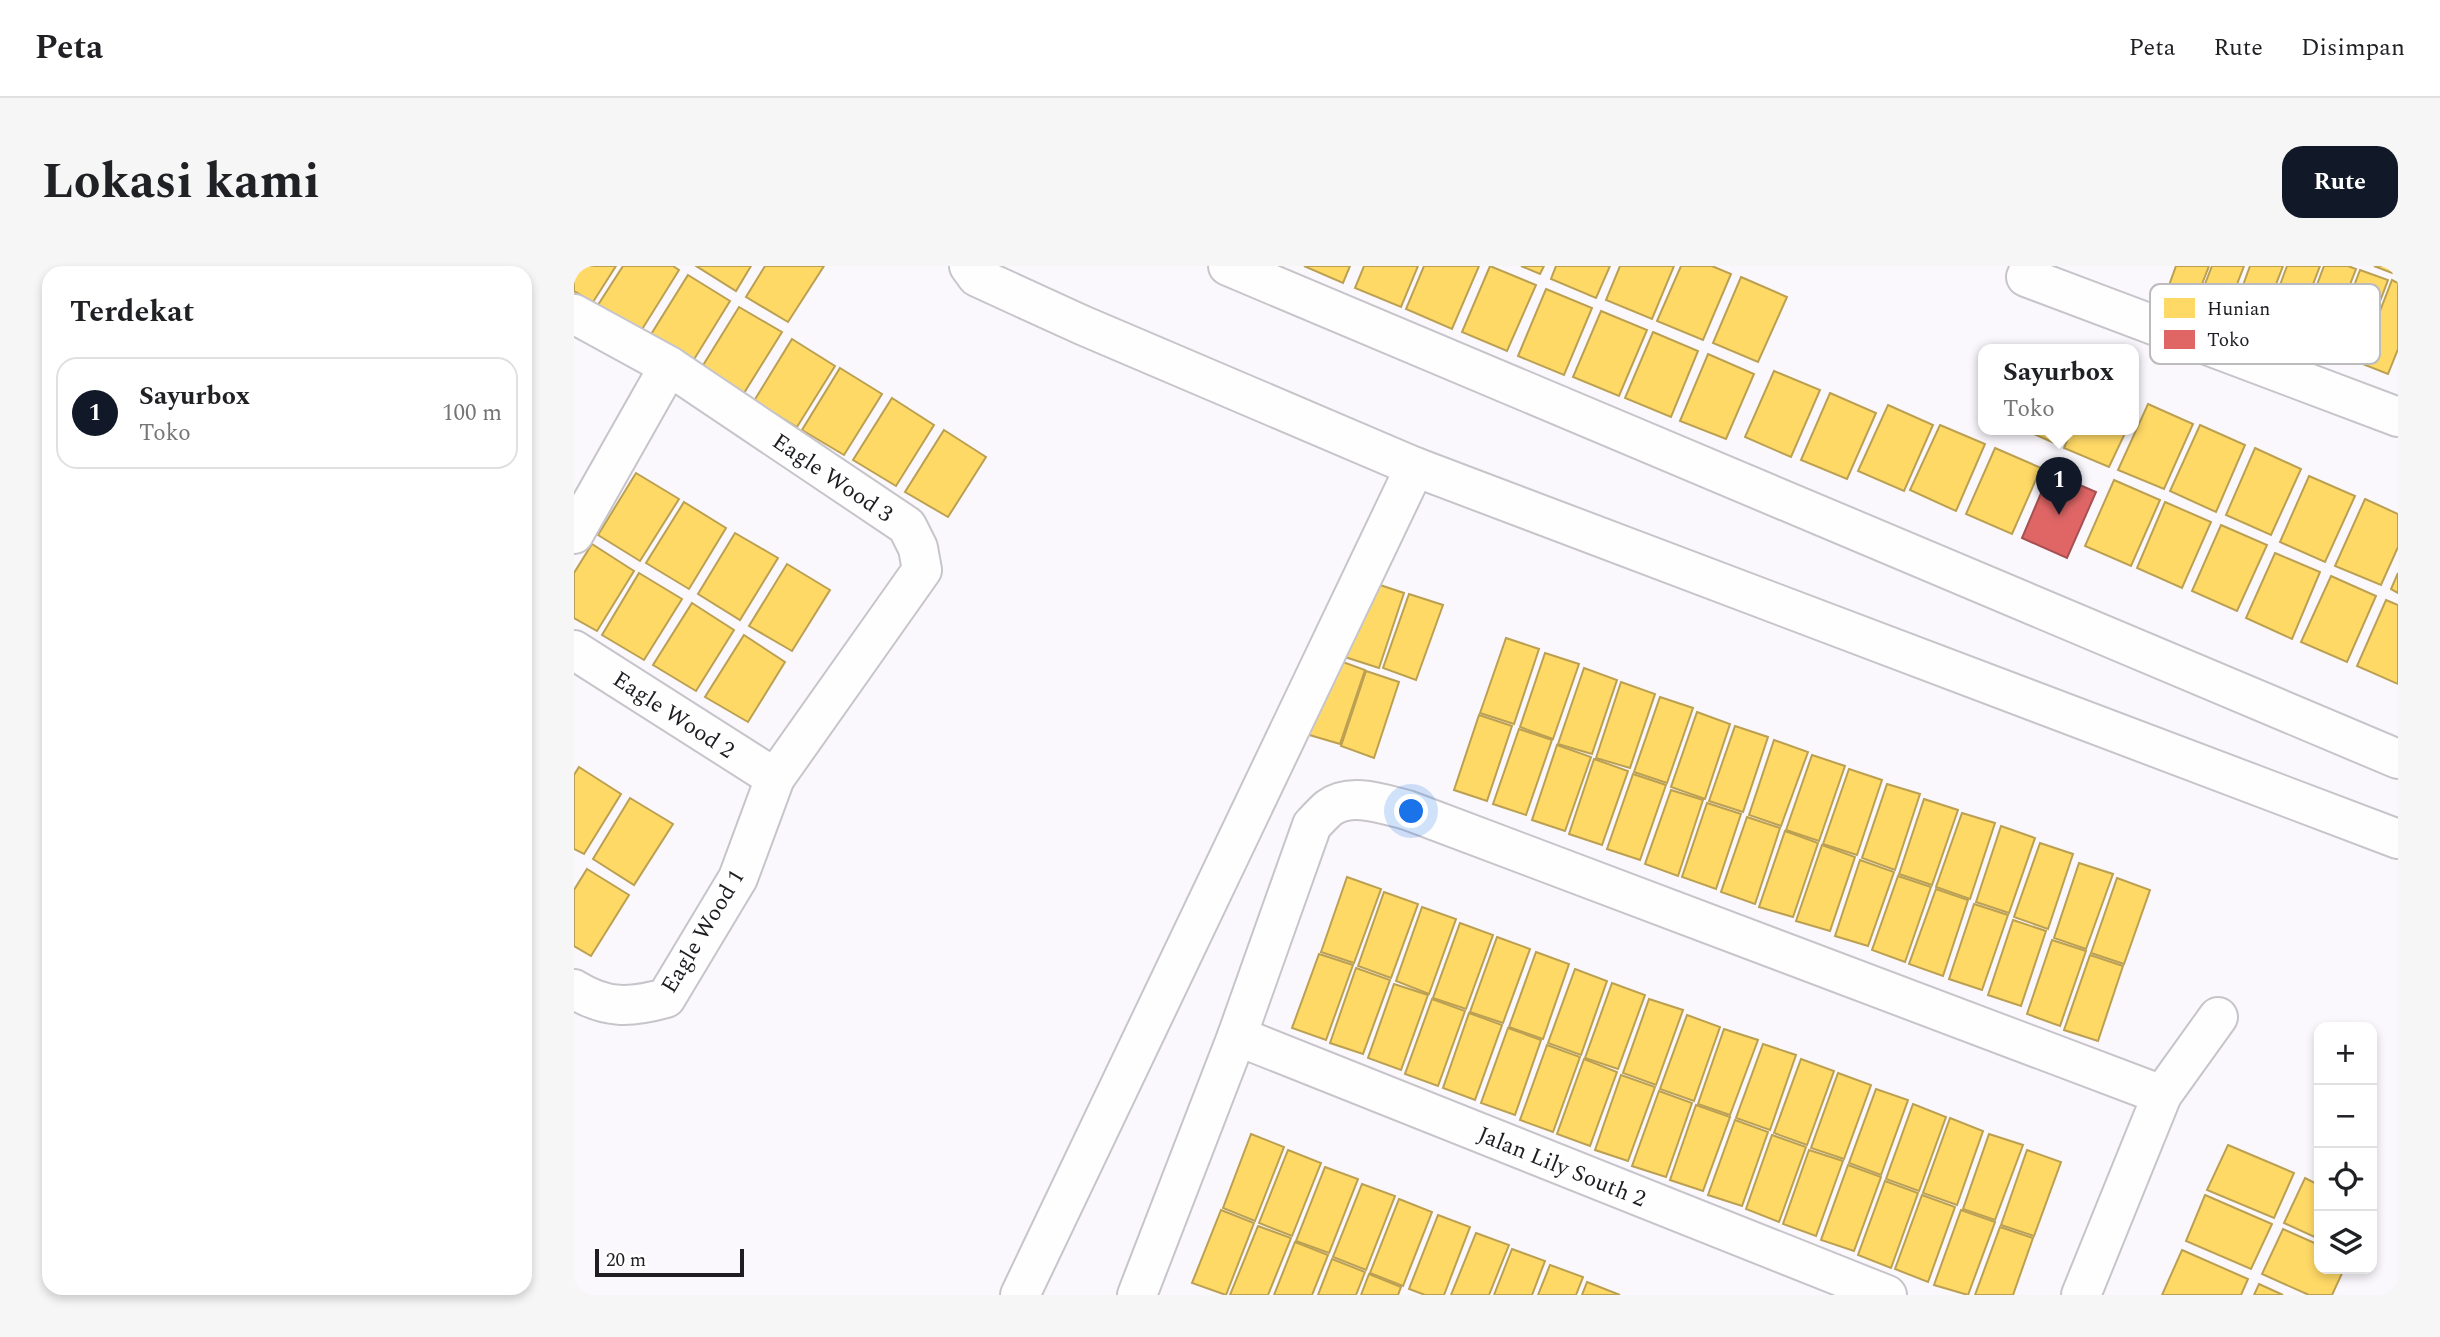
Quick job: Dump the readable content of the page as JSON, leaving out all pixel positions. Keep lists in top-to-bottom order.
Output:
{
  "streets": {
    "street": [
      "Eagle Wood 3",
      "Eagle Wood 2",
      "Eagle Wood 1",
      "Jalan Lily South 2"
    ]
  },
  "crossings": [
    ["Eagle Wood 3", "Eagle Wood 2"],
    ["Eagle Wood 3", "Eagle Wood 1"],
    ["Eagle Wood 2", "Eagle Wood 1"]
  ],
  "legend": ["Hunian", "Toko"],
  "scale_bar": "20 m",
  "page": {
    "header": "Peta",
    "nav": ["Peta", "Rute", "Disimpan"],
    "title": "Lokasi kami",
    "buttons": "Rute",
    "heading": "Terdekat",
    "popup": ["Sayurbox", "Toko"],
    "list": [
      {
        "mark": "1",
        "name": "Sayurbox",
        "note": "Toko",
        "value": "100 m"
      }
    ],
    "pins": "1",
    "map_buttons": ["+", "−"],
    "scale": "20 m"
  }
}
